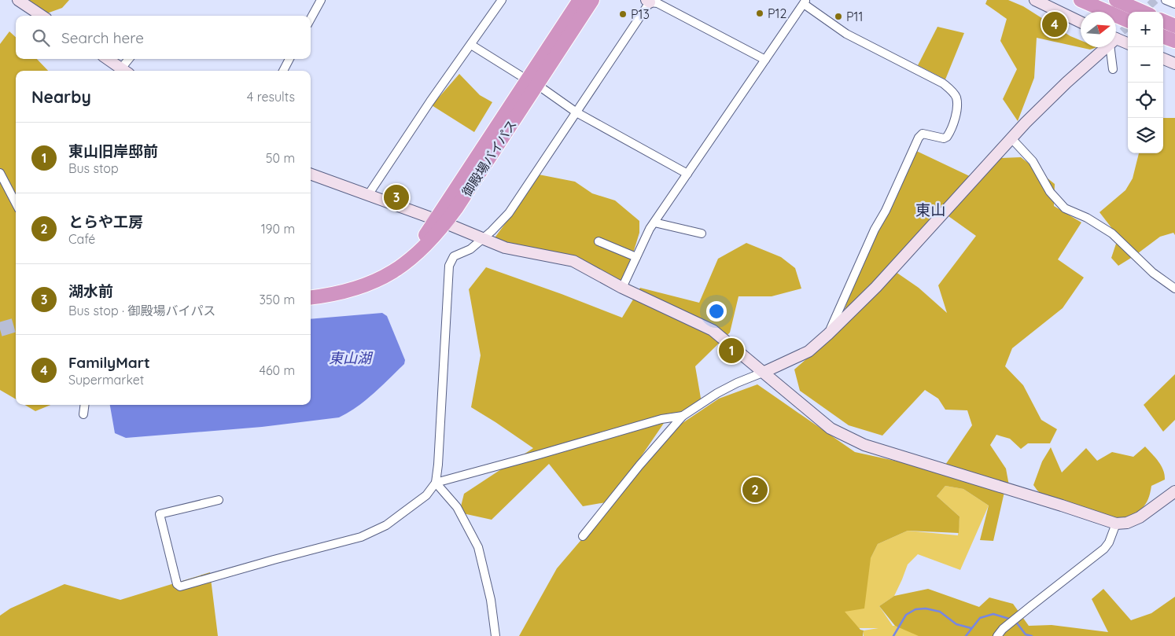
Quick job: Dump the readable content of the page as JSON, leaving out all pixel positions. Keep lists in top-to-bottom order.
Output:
{
  "streets": {
    "highway": ["御殿場バイパス"]
  },
  "districts": ["東山"],
  "water": ["東山湖"],
  "places": ["P12", "P13", "P11"],
  "north": "right",
  "page": {
    "pins": [
      "4",
      "3",
      "1",
      "2"
    ],
    "map_buttons": ["+", "−"],
    "search": "Search here",
    "heading": ["Nearby", "4 results"],
    "list": [
      {
        "mark": "1",
        "name": "東山旧岸邸前",
        "note": "Bus stop",
        "value": "50 m"
      },
      {
        "mark": "2",
        "name": "とらや工房",
        "note": "Café",
        "value": "190 m"
      },
      {
        "mark": "3",
        "name": "湖水前",
        "note": "Bus stop · 御殿場バイパス",
        "value": "350 m"
      },
      {
        "mark": "4",
        "name": "FamilyMart",
        "note": "Supermarket",
        "value": "460 m"
      }
    ]
  }
}
